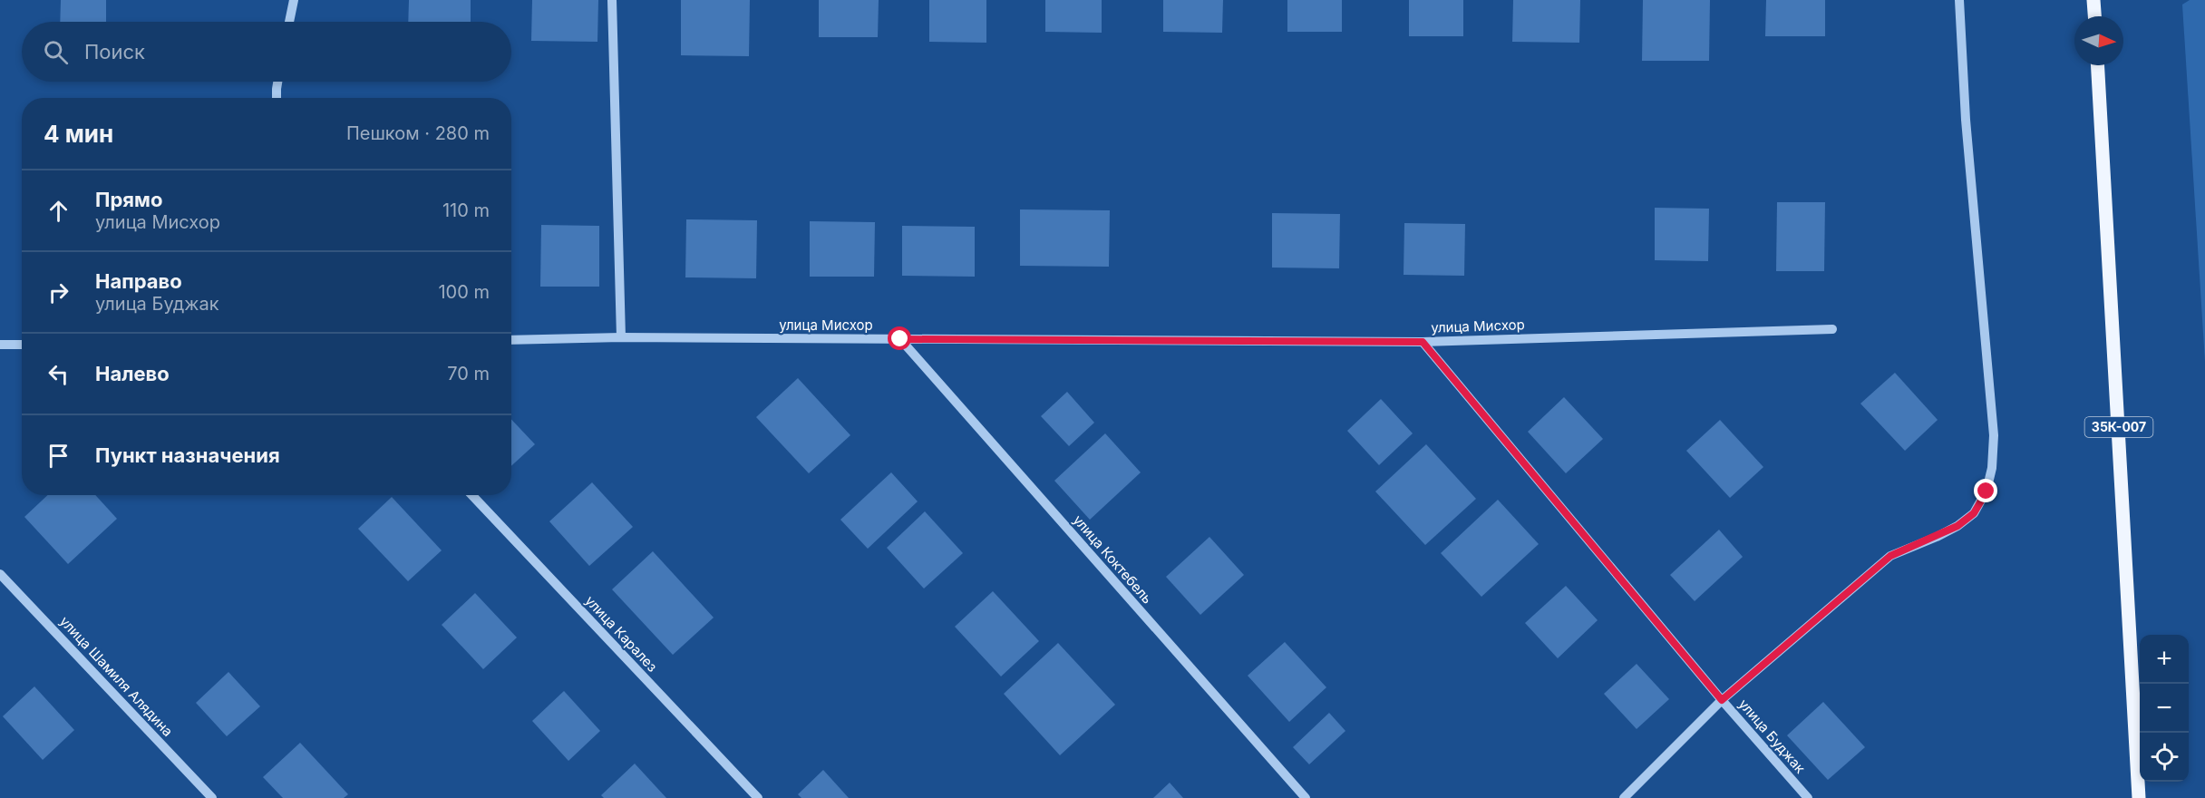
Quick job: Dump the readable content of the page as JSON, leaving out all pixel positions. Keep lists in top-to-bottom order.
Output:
{
  "streets": {
    "main road": ["35К-007"],
    "street": [
      "улица Мисхор",
      "улица Коктебель",
      "улица Каралез",
      "улица Шамиля Алядина",
      "улица Буджак"
    ]
  },
  "crossings": [
    ["улица Мисхор", "улица Коктебель"],
    ["улица Мисхор", "улица Буджак"]
  ],
  "north": "right",
  "page": {
    "search": "Поиск",
    "heading": ["4 мин", "Пешком · 280 m"],
    "list": [
      ["Прямо", "улица Мисхор", "110 m"],
      ["Направо", "улица Буджак", "100 m"],
      ["Налево", "70 m"],
      "Пункт назначения"
    ],
    "map_buttons": ["+", "−"]
  }
}
